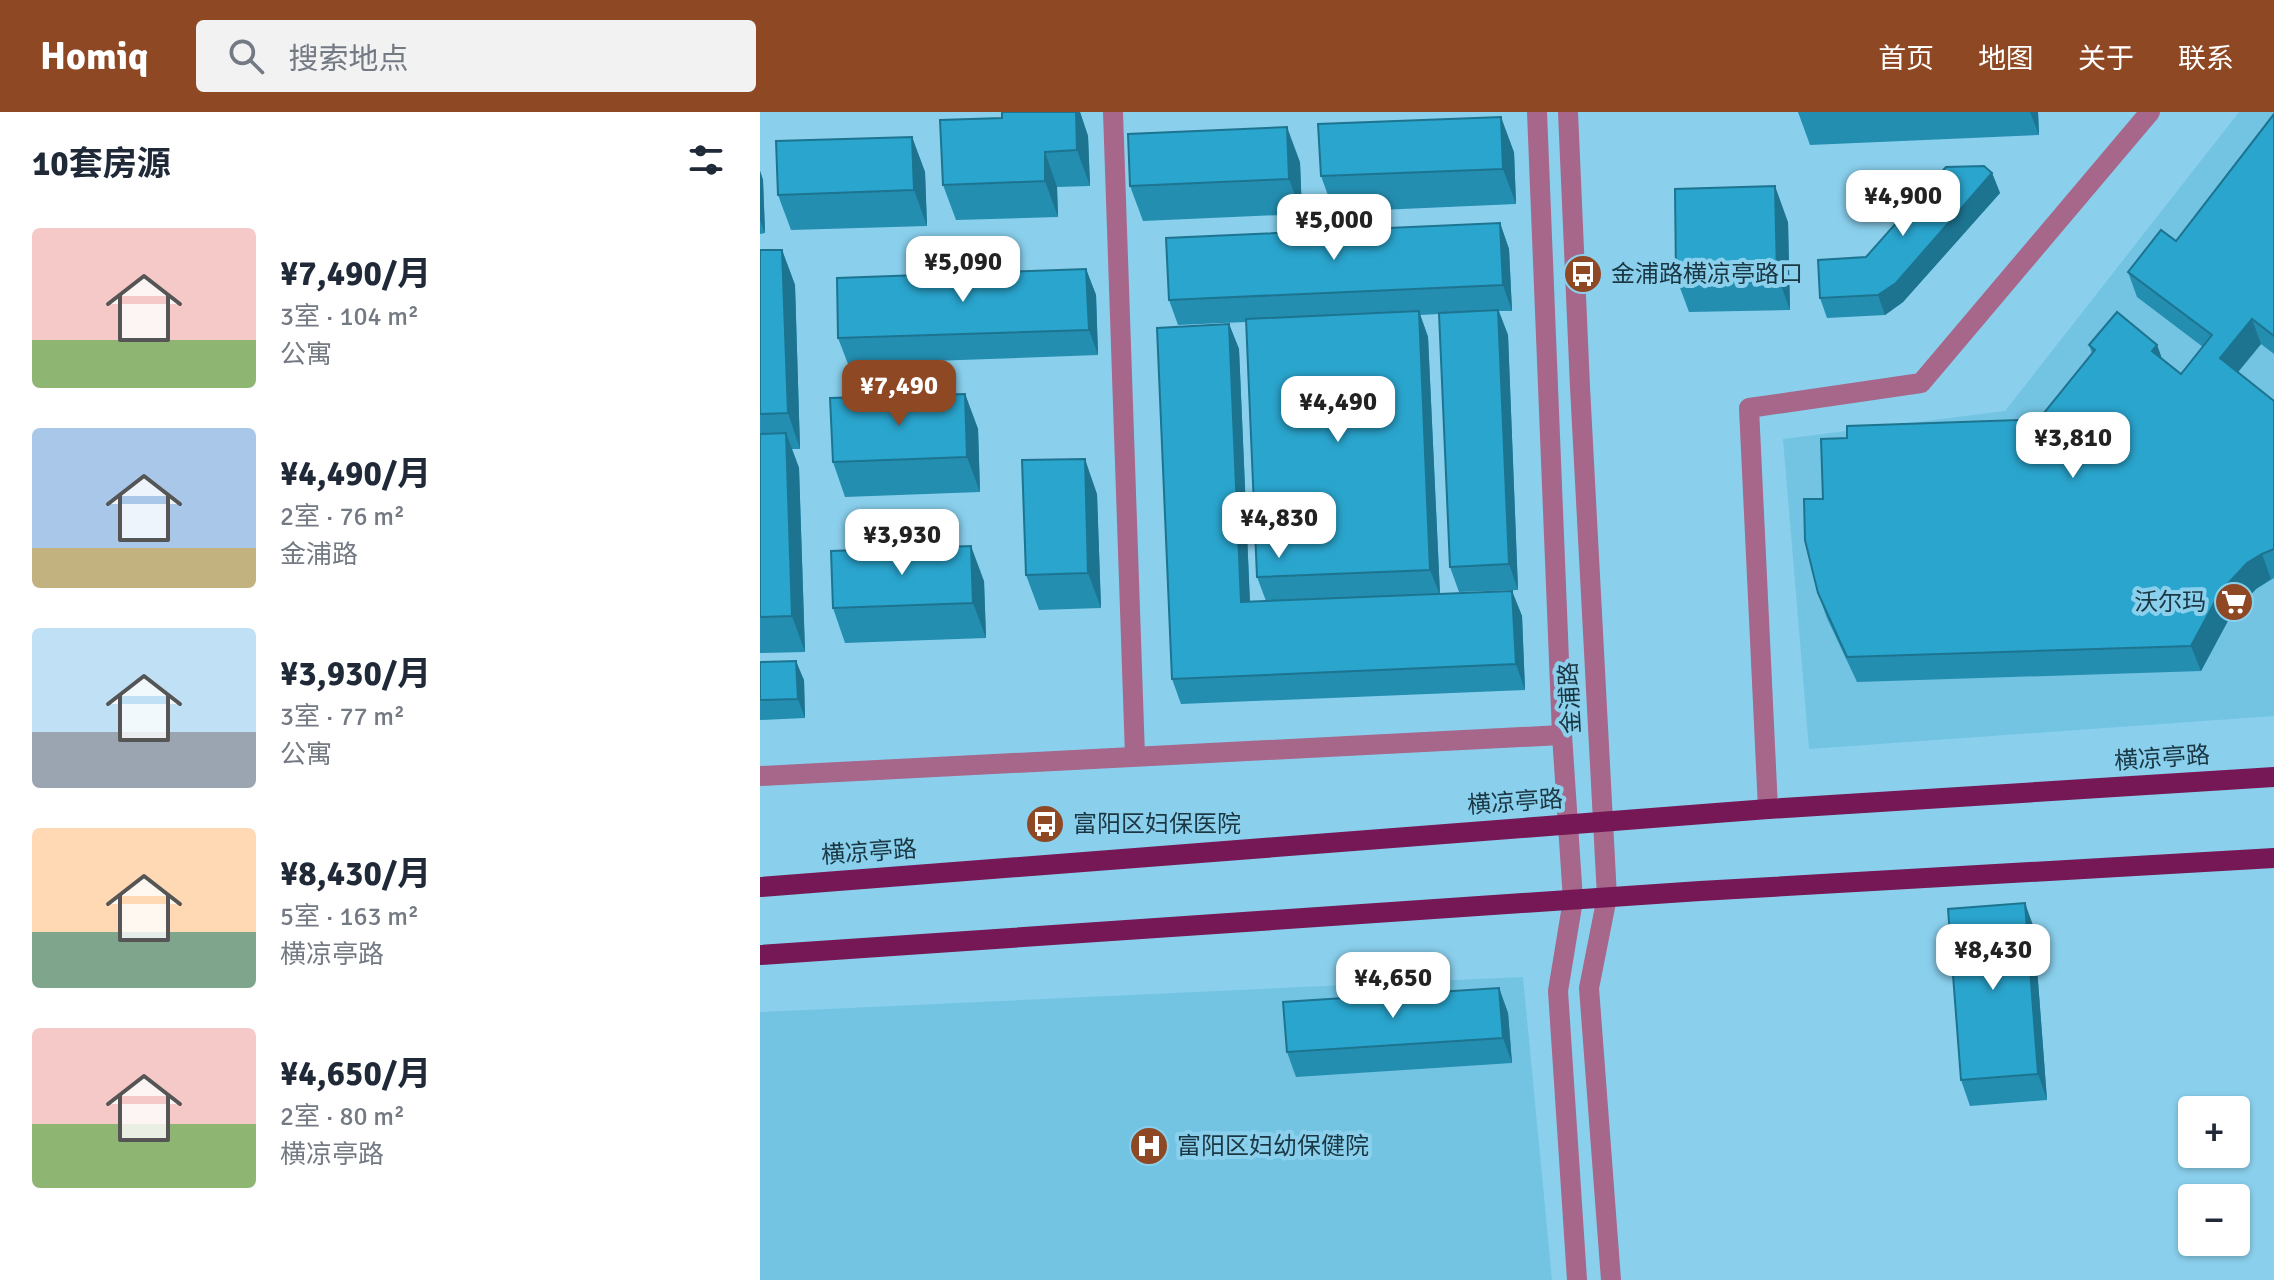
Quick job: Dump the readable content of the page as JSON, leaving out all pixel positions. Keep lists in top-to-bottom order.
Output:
{
  "streets": {
    "main road": ["横凉亭路"],
    "street": ["金浦路"]
  },
  "crossings": [
    ["金浦路", "横凉亭路"]
  ],
  "places": {
    "bus stop": ["金浦路横凉亭路口", "富阳区妇保医院"],
    "supermarket": ["沃尔玛"],
    "hospital": ["富阳区妇幼保健院"]
  },
  "page": {
    "header": "Homiq",
    "search": "搜索地点",
    "nav": [
      "首页",
      "地图",
      "关于",
      "联系"
    ],
    "heading": "10套房源",
    "price": [
      "¥4,900",
      "¥5,000",
      "¥5,090",
      "¥7,490",
      "¥4,490",
      "¥3,810",
      "¥4,830",
      "¥3,930",
      "¥8,430",
      "¥4,650"
    ],
    "list": [
      {
        "name": "¥7,490/月",
        "note": "3室 · 104 m² · 公寓"
      },
      {
        "name": "¥4,490/月",
        "note": "2室 · 76 m² · 金浦路"
      },
      {
        "name": "¥3,930/月",
        "note": "3室 · 77 m² · 公寓"
      },
      {
        "name": "¥8,430/月",
        "note": "5室 · 163 m² · 横凉亭路"
      },
      {
        "name": "¥4,650/月",
        "note": "2室 · 80 m² · 横凉亭路"
      }
    ],
    "map_buttons": ["+", "−"]
  }
}
